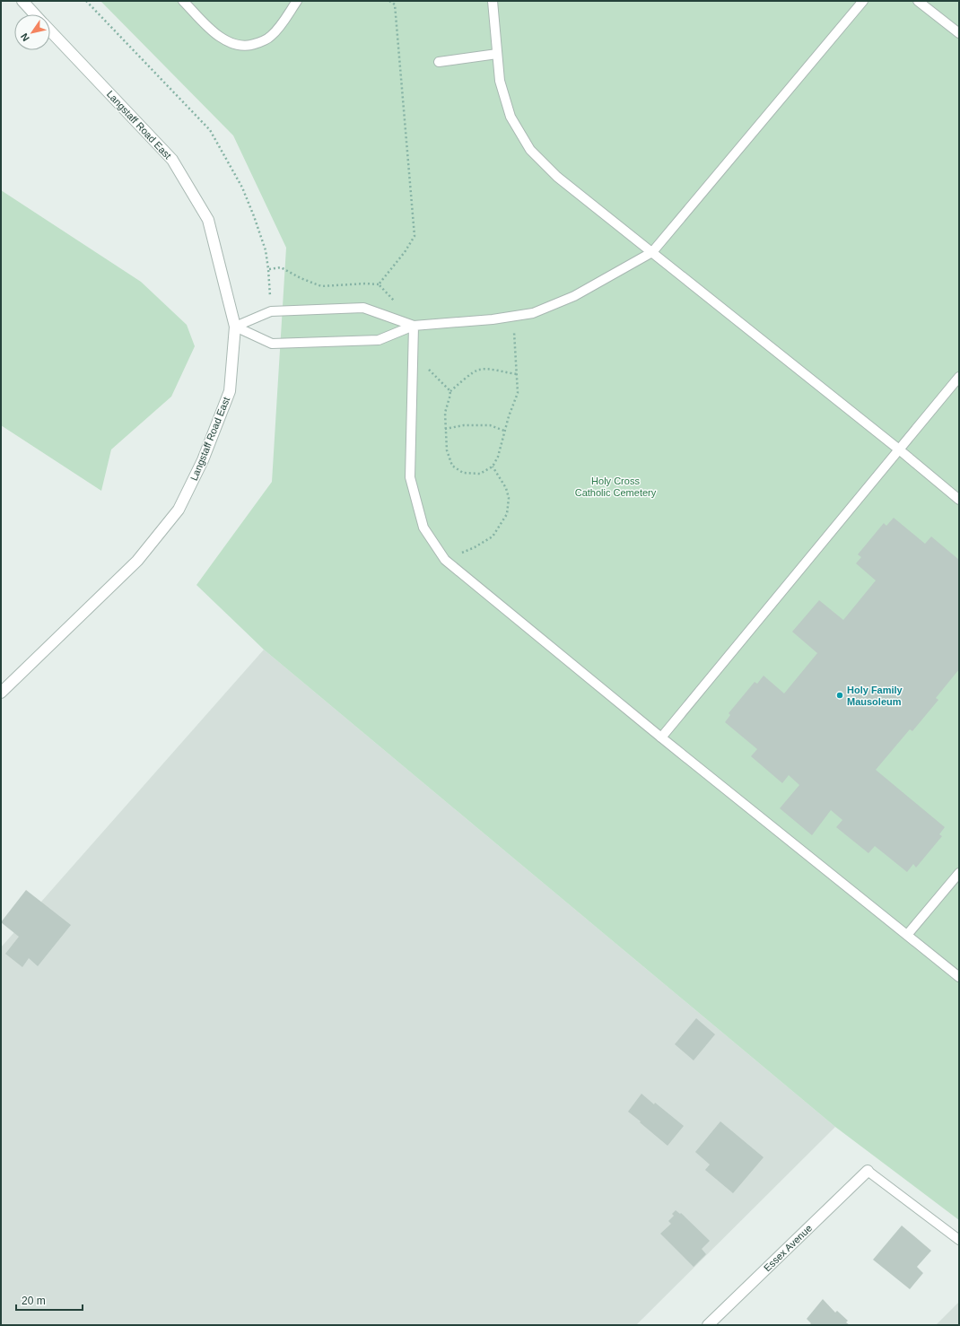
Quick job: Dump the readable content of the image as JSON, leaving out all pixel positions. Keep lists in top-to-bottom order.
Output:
{
  "streets": {
    "street": ["Langstaff Road East", "Essex Avenue"]
  },
  "parks": ["Holy Cross Catholic Cemetery"],
  "places": ["Holy Family Mausoleum"],
  "scale_bar": "20 m",
  "north": "bottom left"
}
